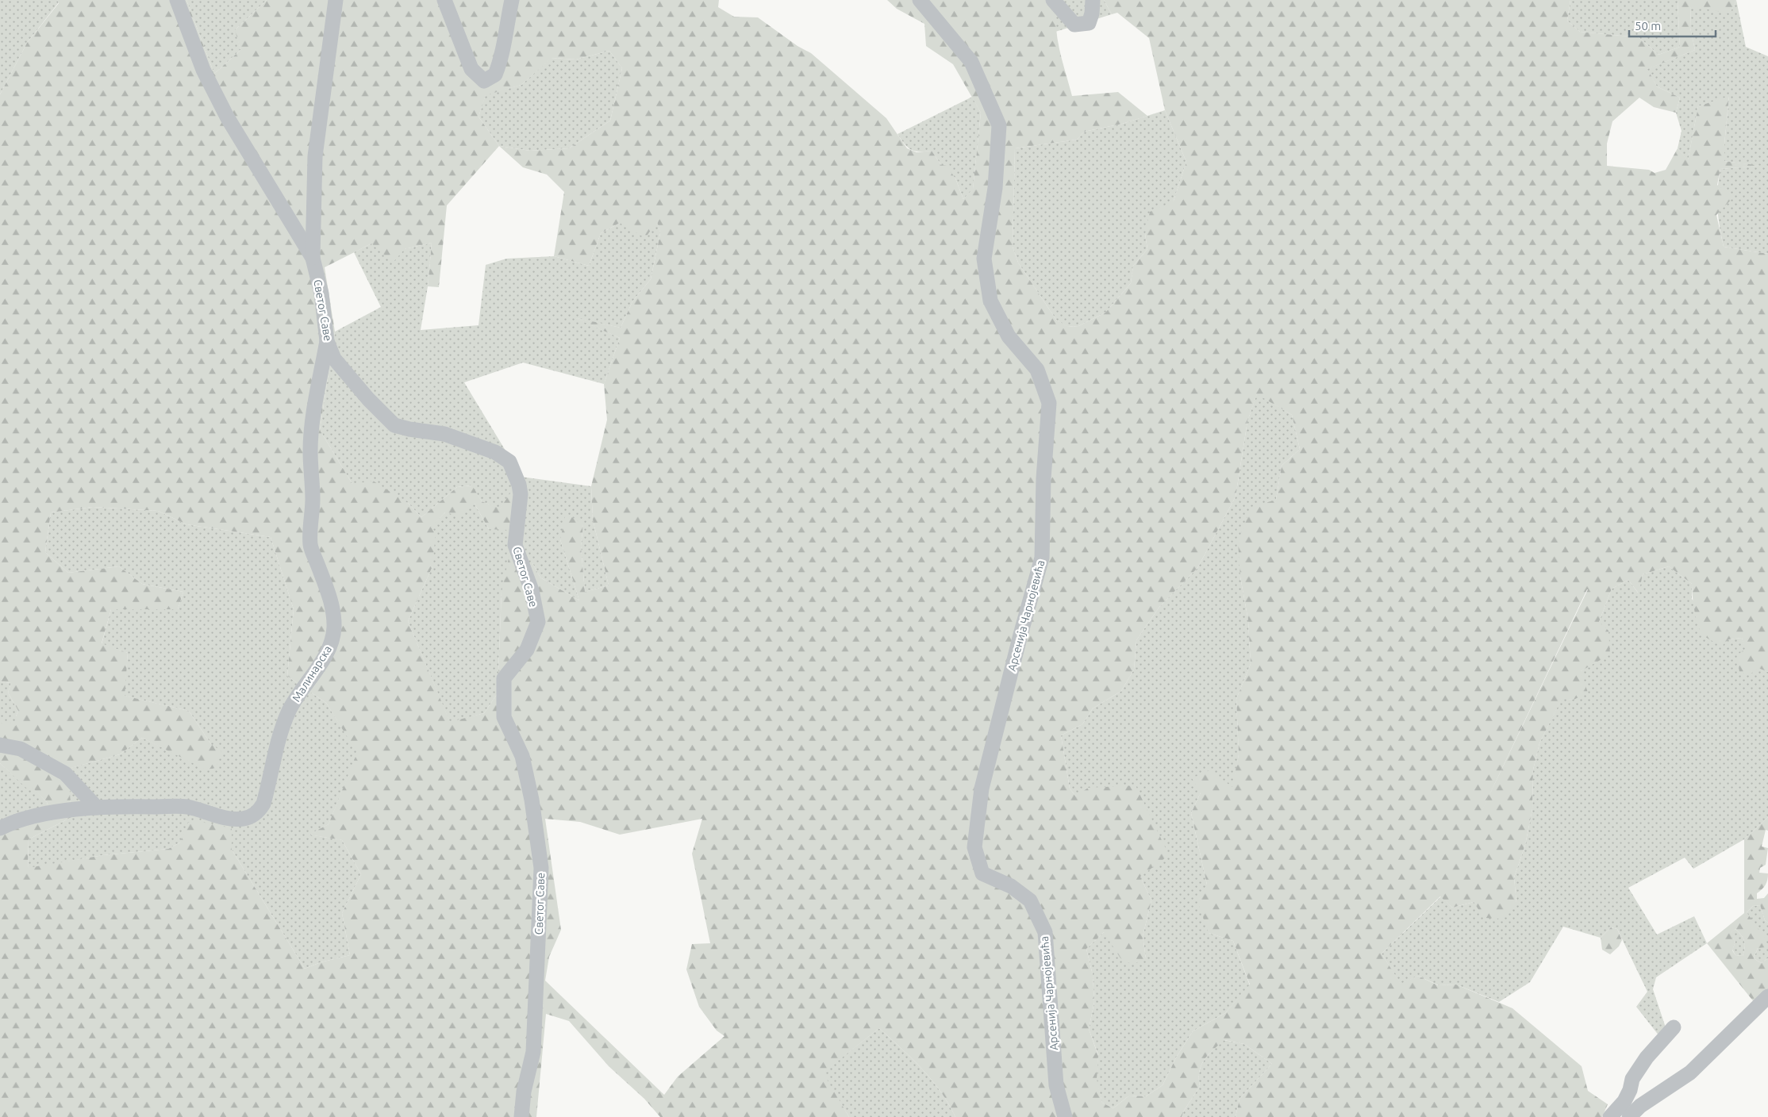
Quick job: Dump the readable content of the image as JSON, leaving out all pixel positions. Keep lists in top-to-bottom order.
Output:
{
  "streets": {
    "street": ["Светог Саве", "Арсенија Чарнојевића", "Малинарска"]
  },
  "crossings": [
    ["Светог Саве", "Малинарска"]
  ],
  "scale_bar": "50 m"
}
